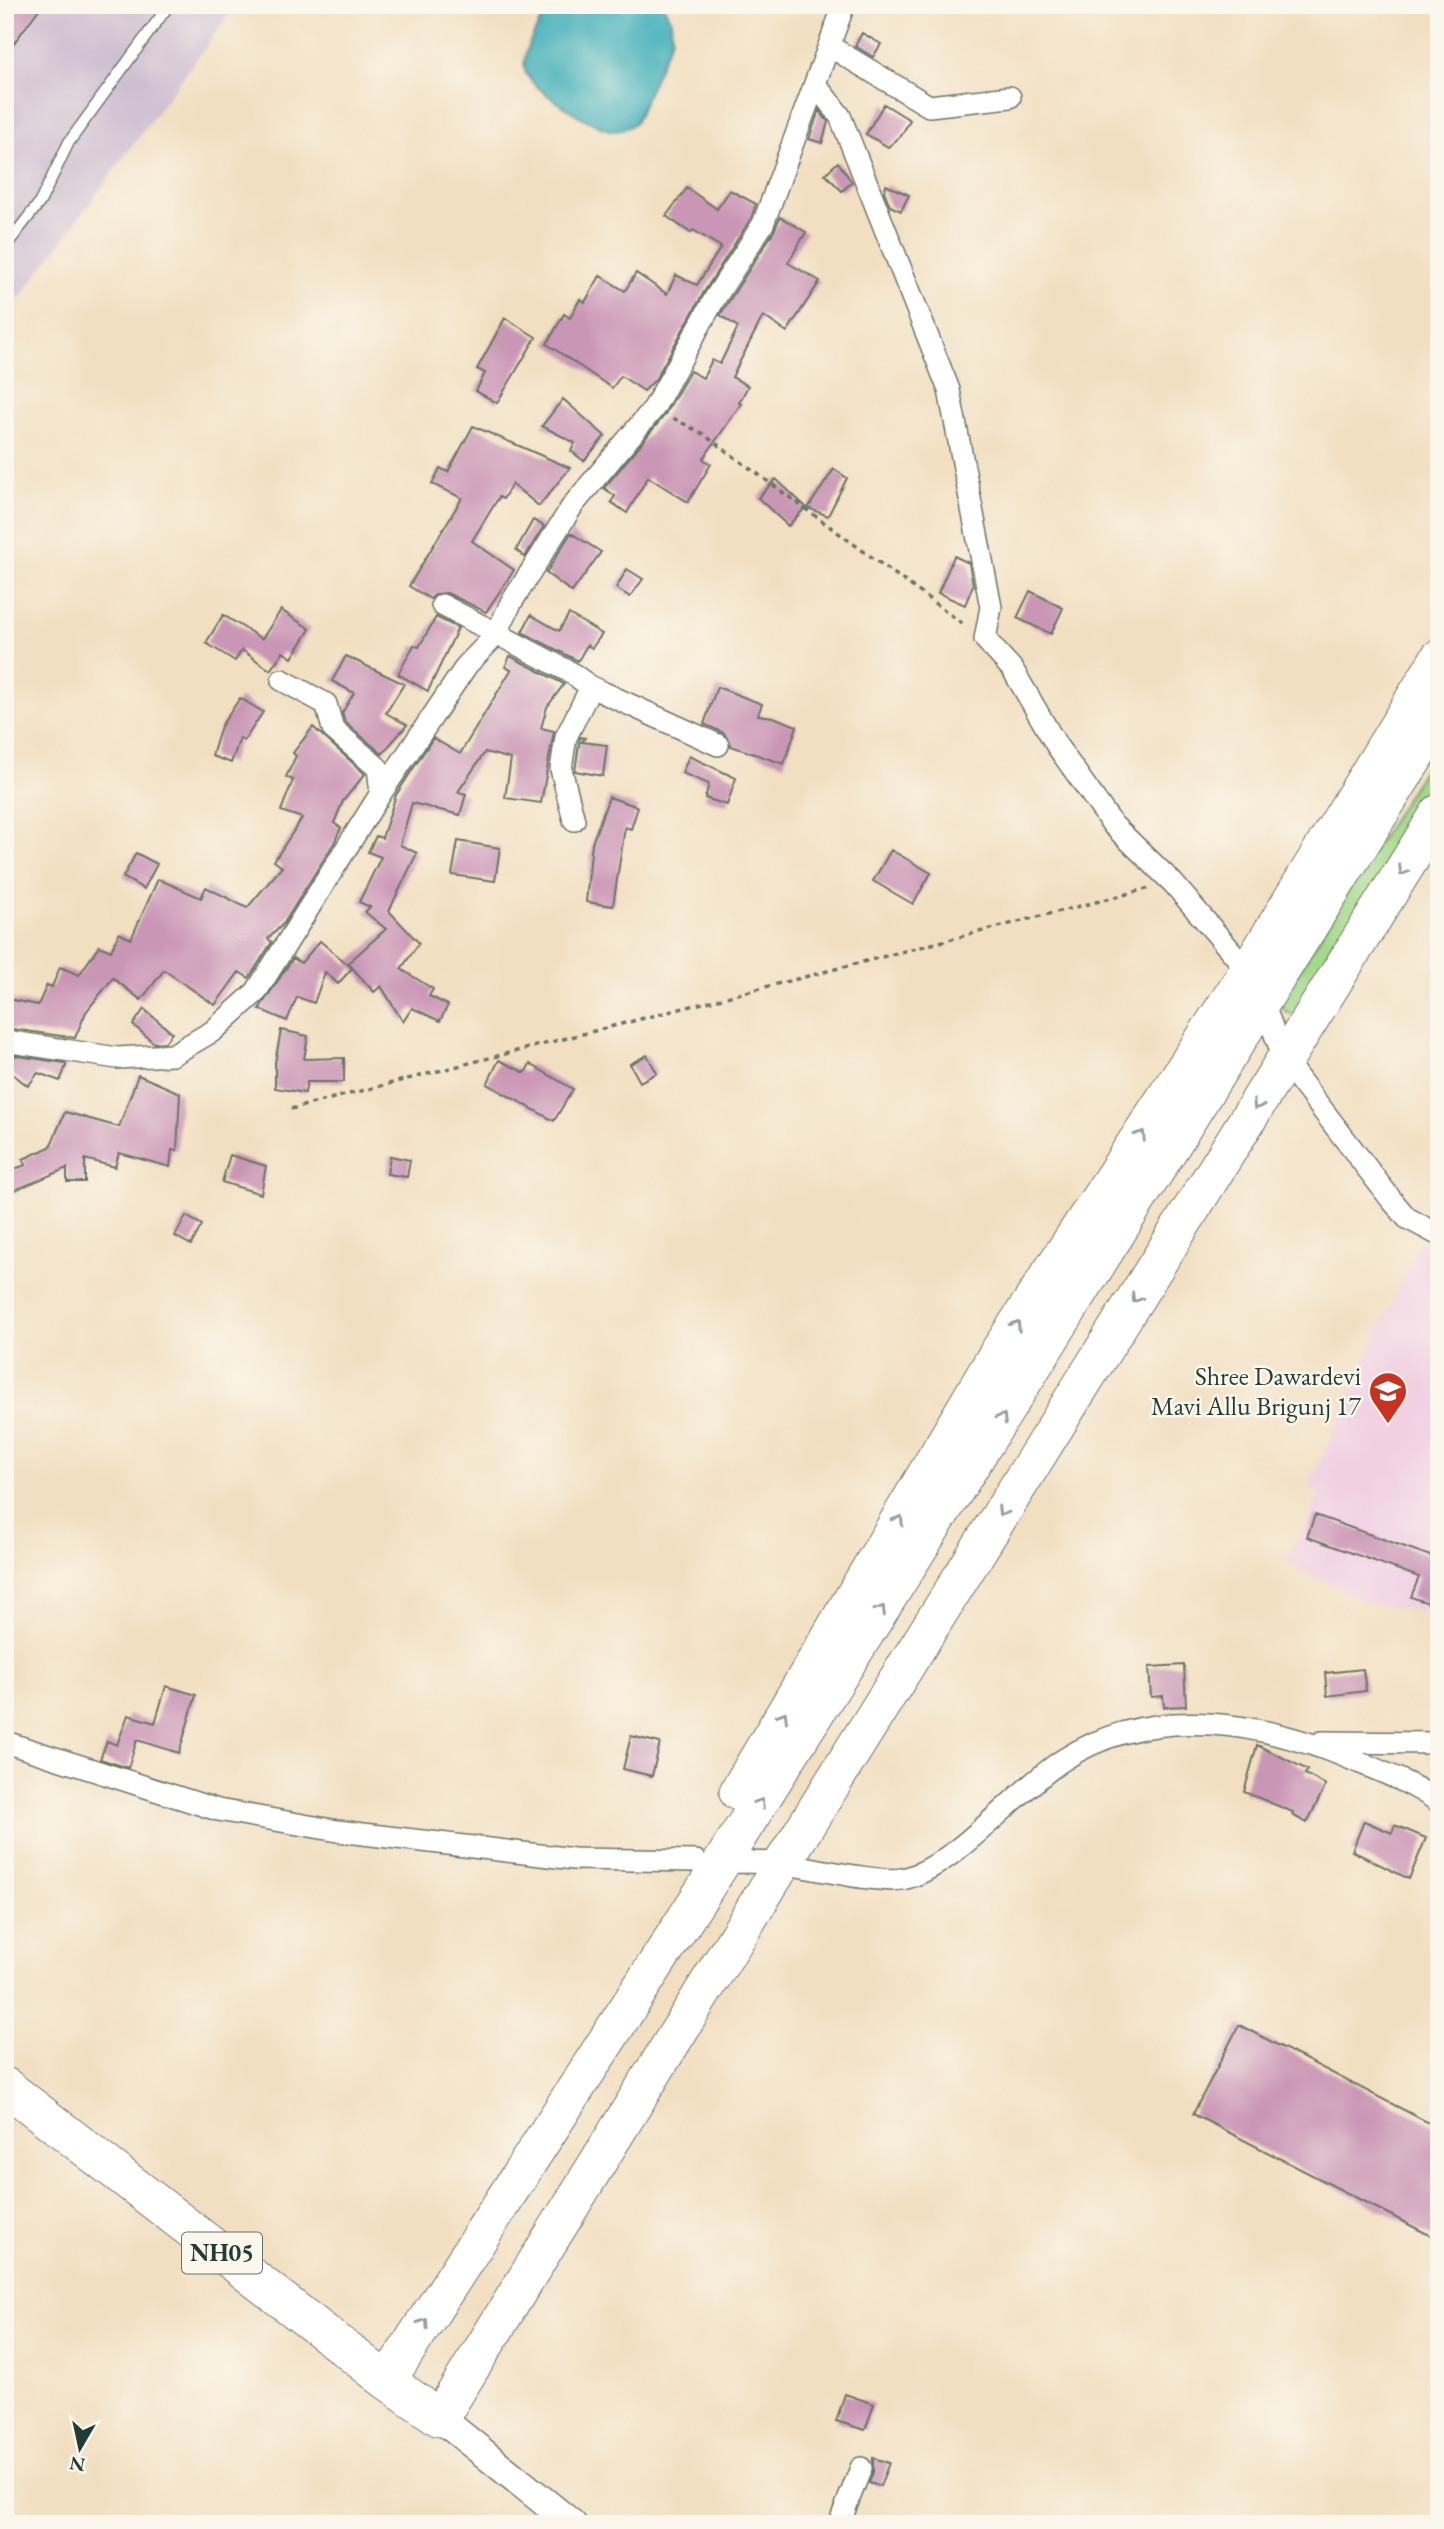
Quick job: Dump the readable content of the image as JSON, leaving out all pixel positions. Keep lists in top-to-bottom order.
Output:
{
  "streets": {
    "highway": ["NH05"]
  },
  "places": {
    "school or university": ["Shree Dawardevi Mavi Allu Brigunj 17"]
  },
  "north": "bottom"
}
